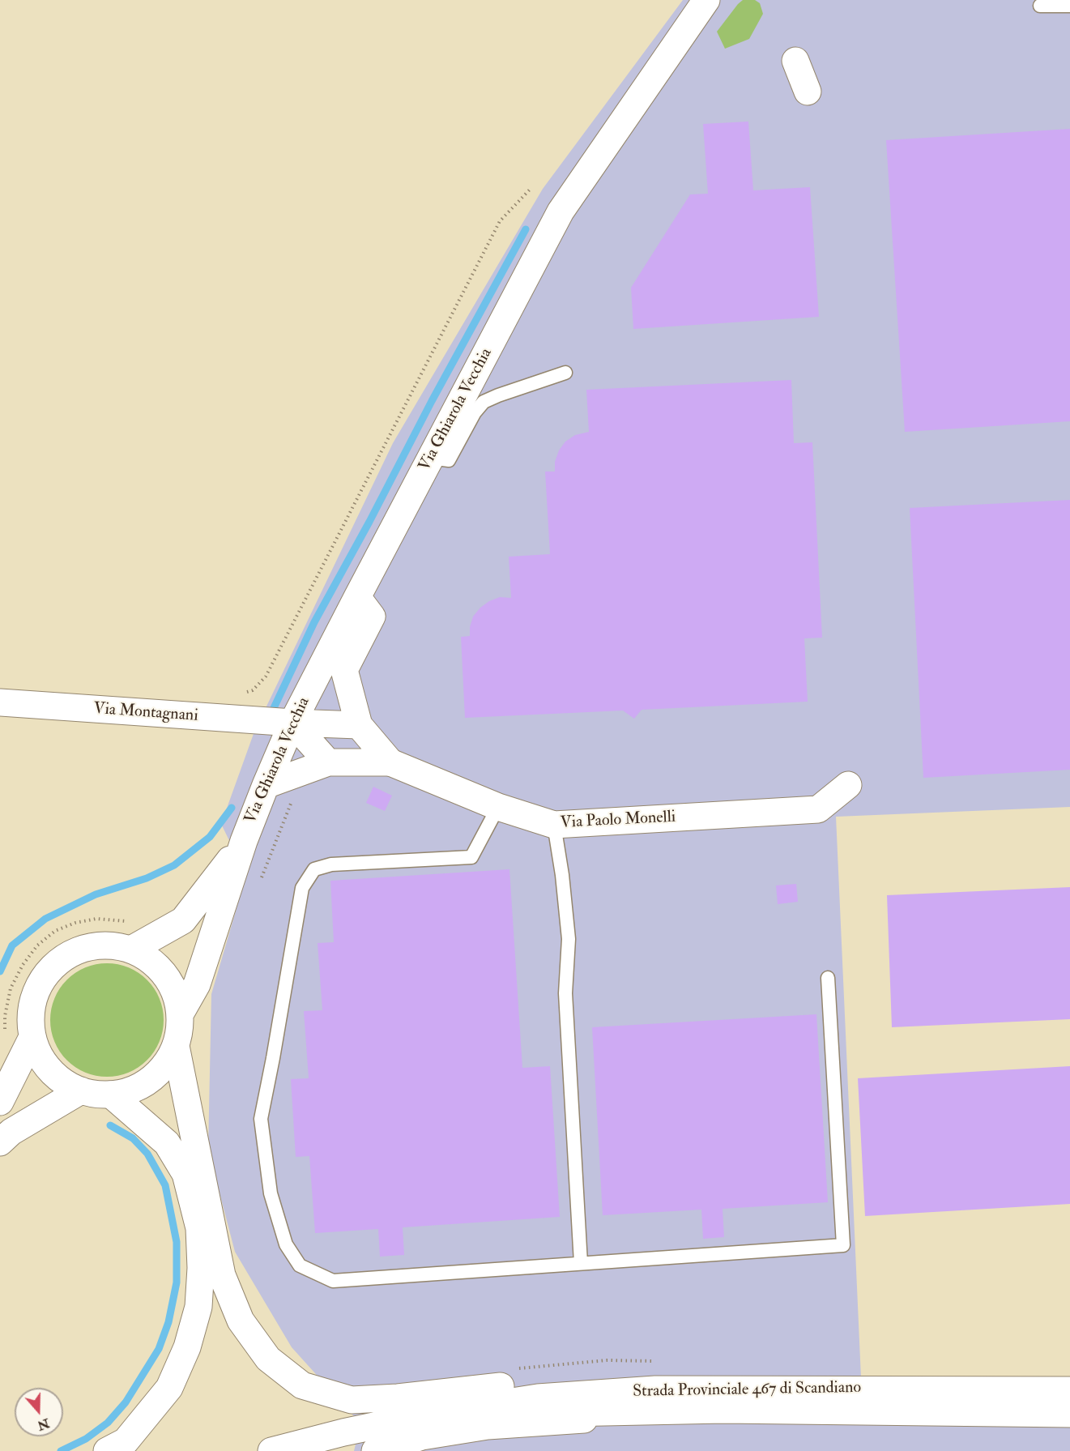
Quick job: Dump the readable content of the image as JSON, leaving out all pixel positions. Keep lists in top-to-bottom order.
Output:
{
  "streets": {
    "main road": [
      "Via Ghiarola Vecchia",
      "Via Montagnani",
      "Via Paolo Monelli",
      "Strada Provinciale 467 di Scandiano"
    ]
  },
  "crossings": [
    ["Via Ghiarola Vecchia", "Via Montagnani"]
  ],
  "north": "bottom"
}
